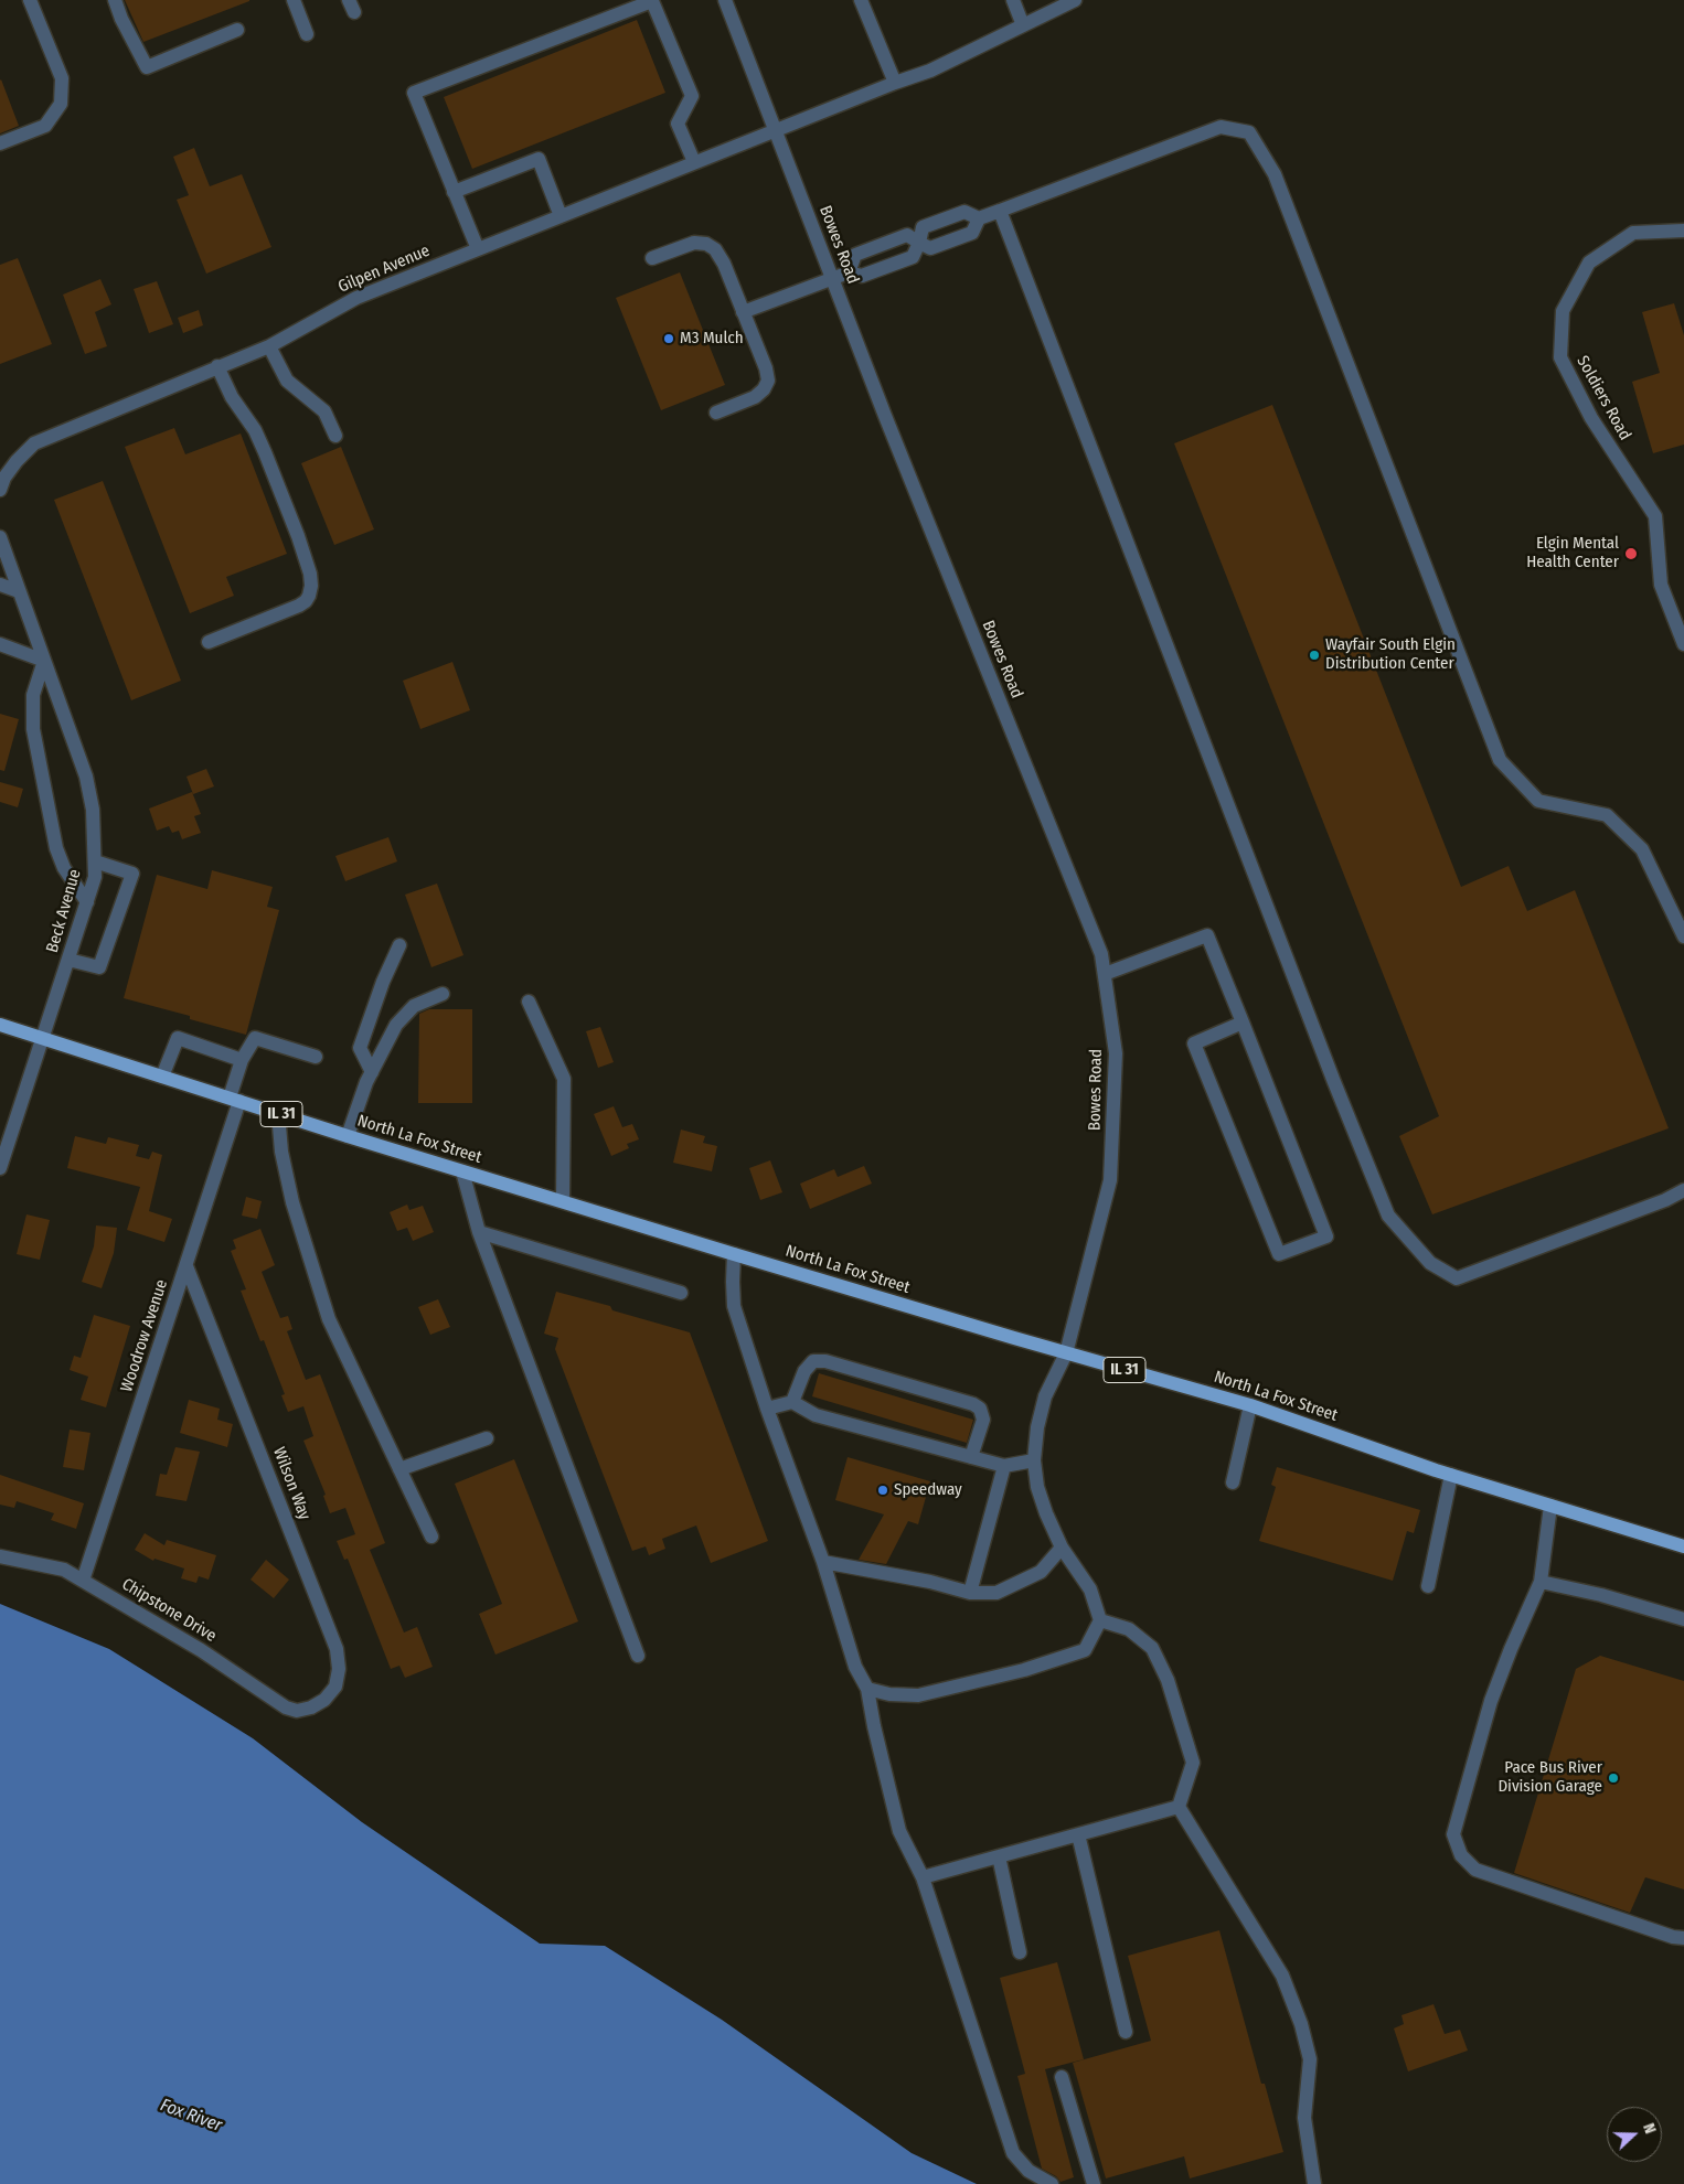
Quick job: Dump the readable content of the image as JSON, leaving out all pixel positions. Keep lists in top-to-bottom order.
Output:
{
  "streets": {
    "main road": ["IL 31", "North La Fox Street"],
    "street": [
      "Bowes Road",
      "Gilpen Avenue",
      "Soldiers Road",
      "Beck Avenue",
      "Woodrow Avenue",
      "Wilson Way",
      "Chipstone Drive"
    ]
  },
  "crossings": [
    ["Bowes Road", "Gilpen Avenue"],
    ["Bowes Road", "North La Fox Street"],
    ["Beck Avenue", "North La Fox Street"],
    ["North La Fox Street", "Woodrow Avenue"],
    ["Woodrow Avenue", "Wilson Way"],
    ["Woodrow Avenue", "Chipstone Drive"],
    ["Wilson Way", "Chipstone Drive"]
  ],
  "water": ["Fox River"],
  "places": [
    "M3 Mulch",
    "Elgin Mental Health Center",
    "Wayfair South Elgin Distribution Center",
    "Speedway",
    "Pace Bus River Division Garage"
  ],
  "north": "right"
}
